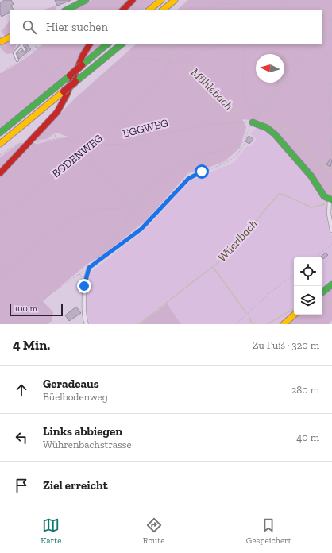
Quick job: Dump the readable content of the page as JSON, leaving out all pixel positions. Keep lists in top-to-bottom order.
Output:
{
  "streets": {
    "path": ["EGGWEG", "BODENWEG"]
  },
  "crossings": [
    ["EGGWEG", "BODENWEG"]
  ],
  "water": ["Mühlebach", "Wüeribach"],
  "scale_bar": "100 m",
  "north": "left",
  "page": {
    "search": "Hier suchen",
    "scale": "100 m",
    "heading": ["4 Min.", "Zu Fuß · 320 m"],
    "list": [
      ["Geradeaus", "Büelbodenweg", "280 m"],
      ["Links abbiegen", "Wührenbachstrasse", "40 m"],
      "Ziel erreicht"
    ],
    "nav": ["Karte", "Route", "Gespeichert"]
  }
}
